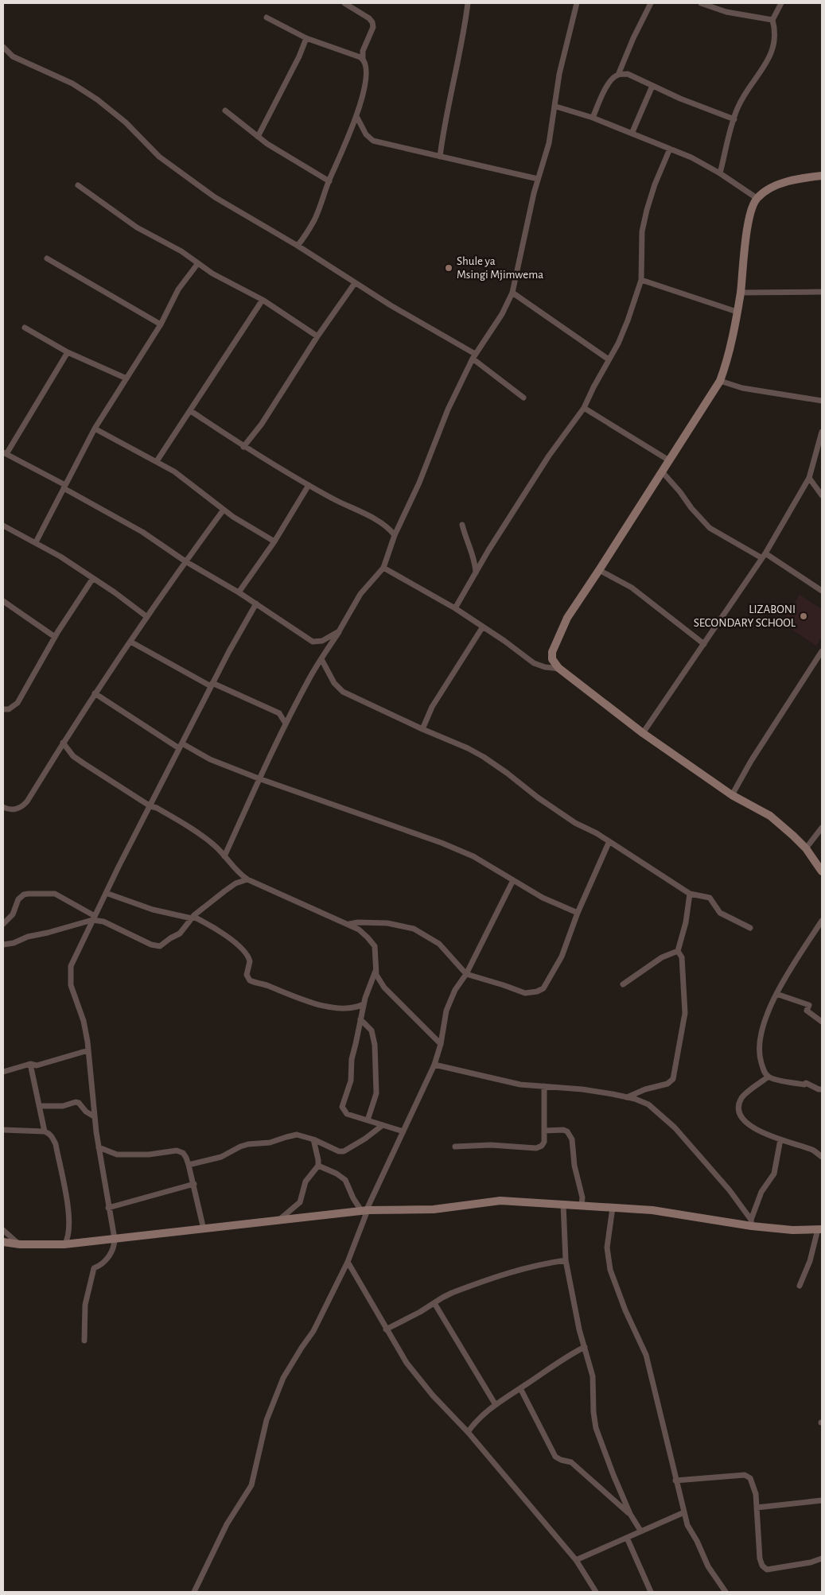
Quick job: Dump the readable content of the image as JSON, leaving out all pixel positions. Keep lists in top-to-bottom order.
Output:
{
  "places": ["Shule ya Msingi Mjimwema", "LIZABONI SECONDARY SCHOOL"]
}
